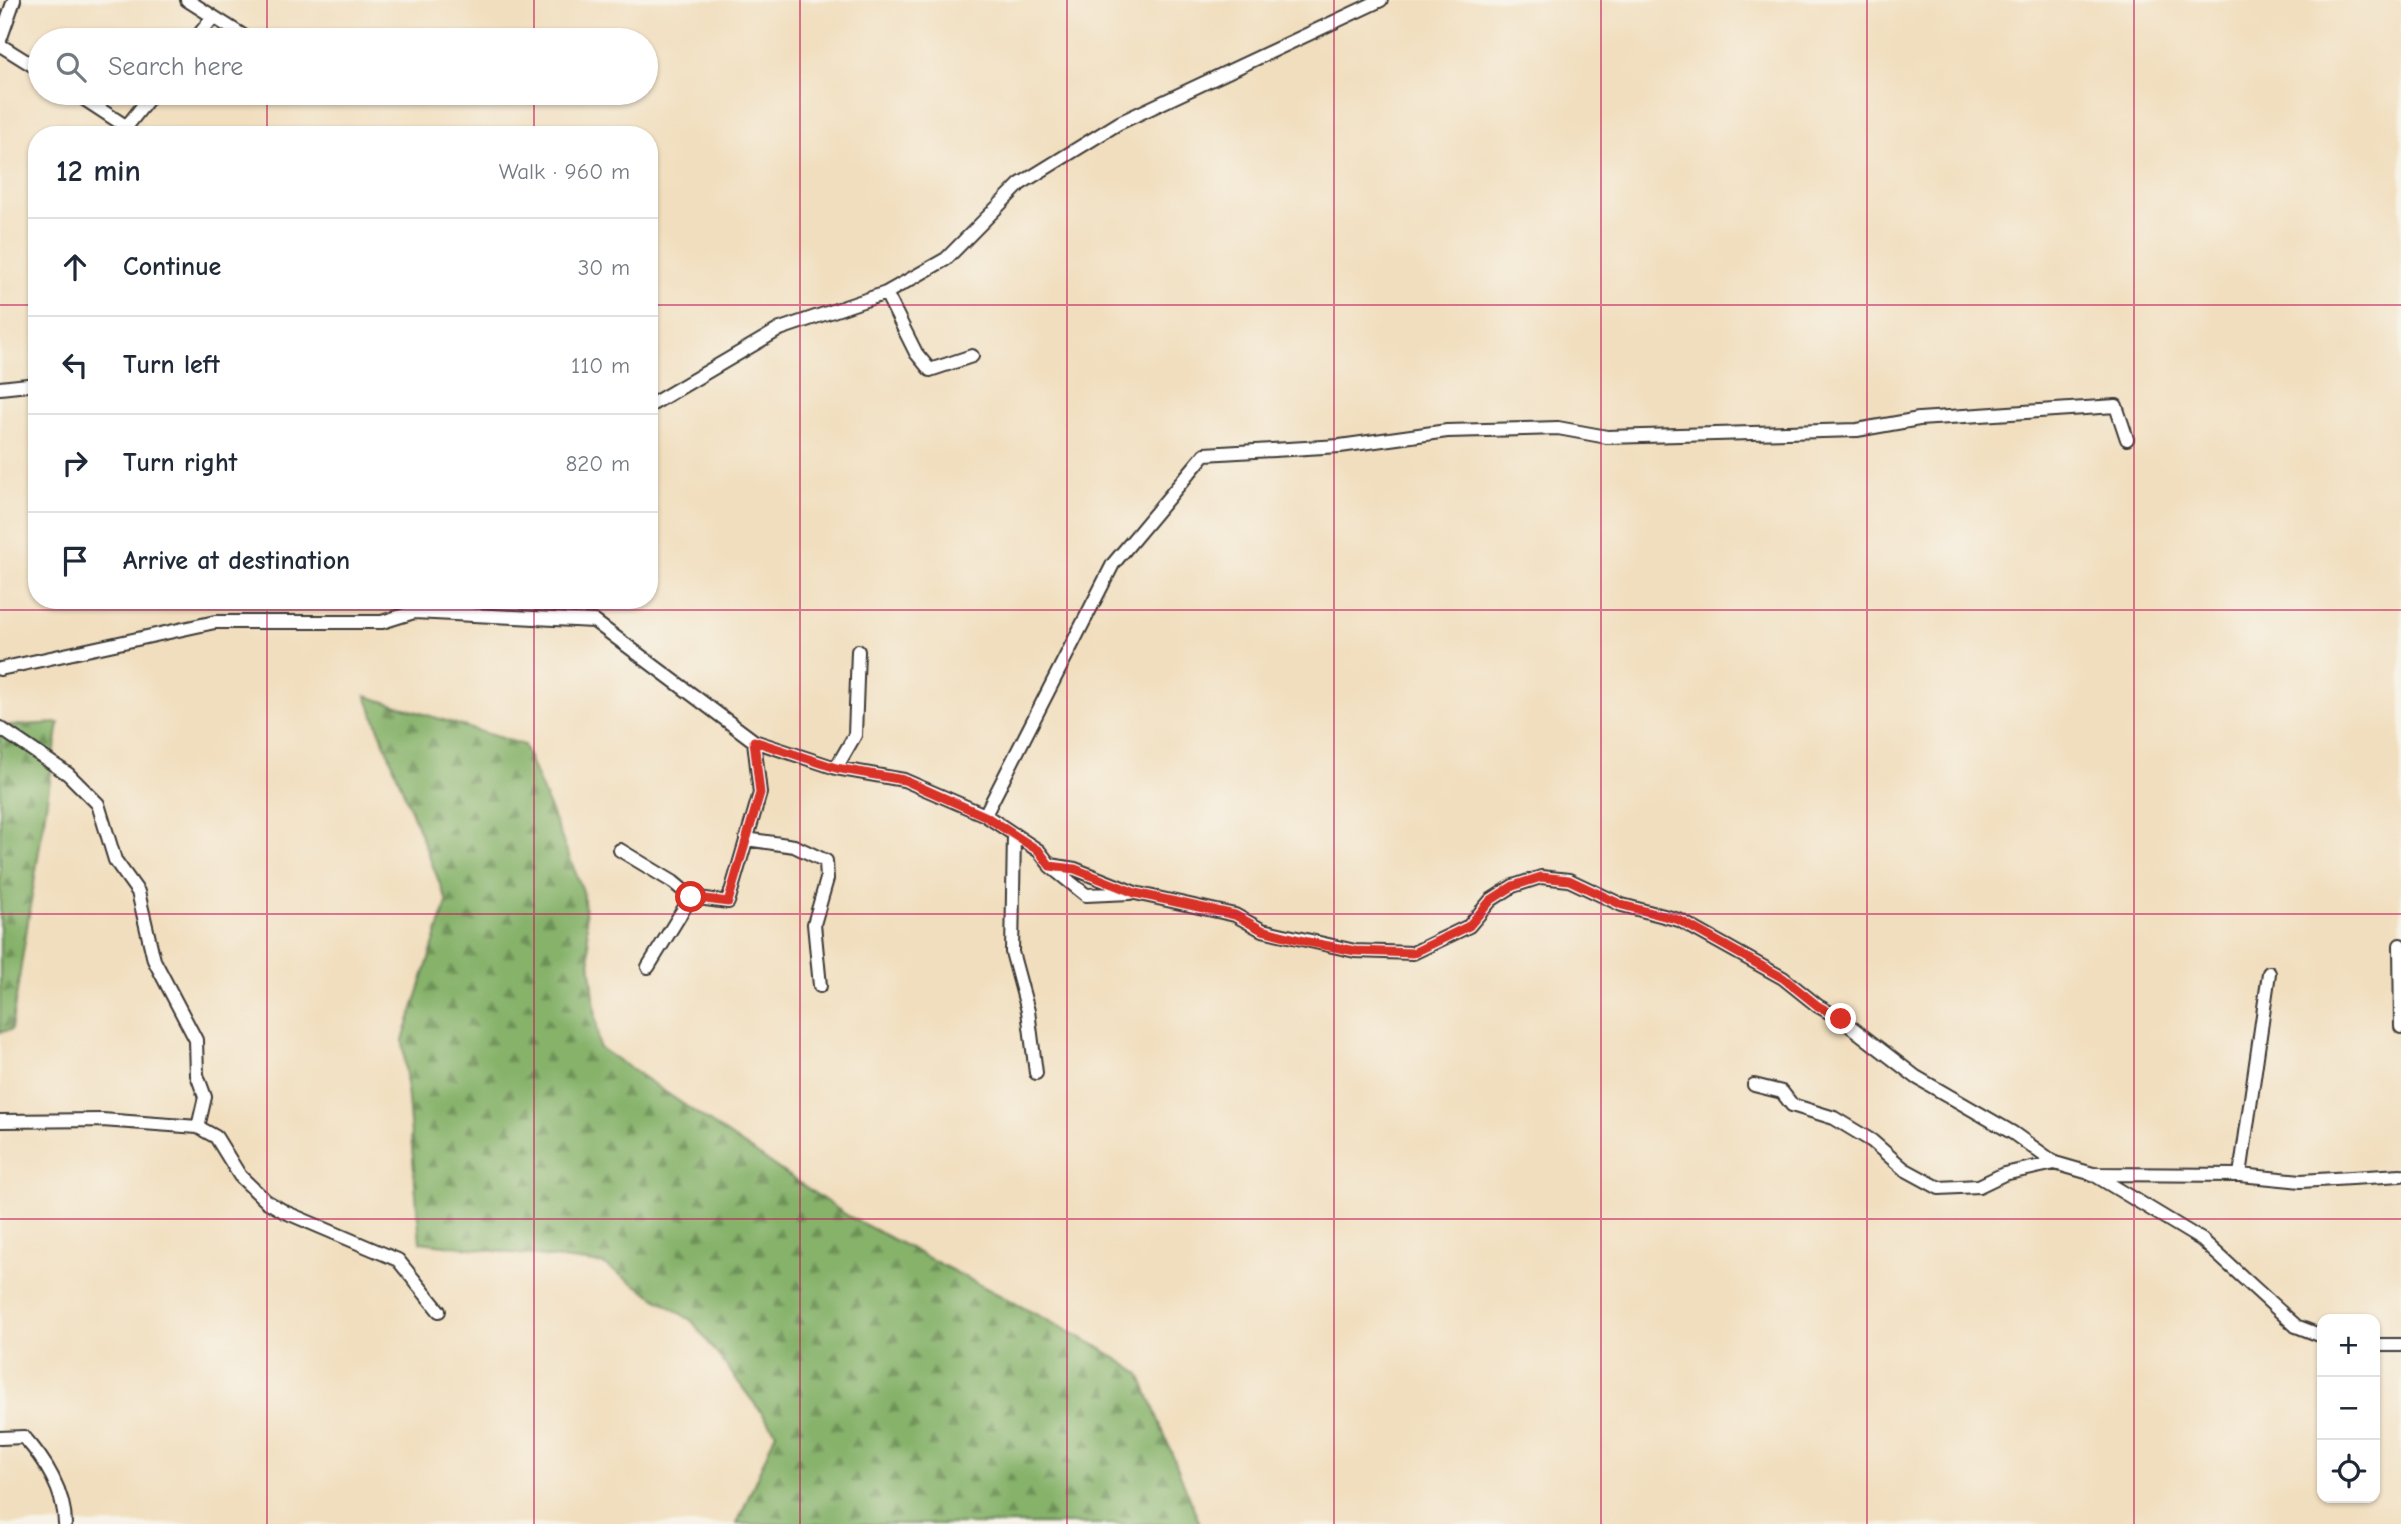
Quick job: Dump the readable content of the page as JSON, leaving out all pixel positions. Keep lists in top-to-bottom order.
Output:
{
  "page": {
    "search": "Search here",
    "heading": ["12 min", "Walk · 960 m"],
    "list": [
      ["Continue", "30 m"],
      ["Turn left", "110 m"],
      ["Turn right", "820 m"],
      "Arrive at destination"
    ],
    "map_buttons": ["+", "−"]
  }
}
